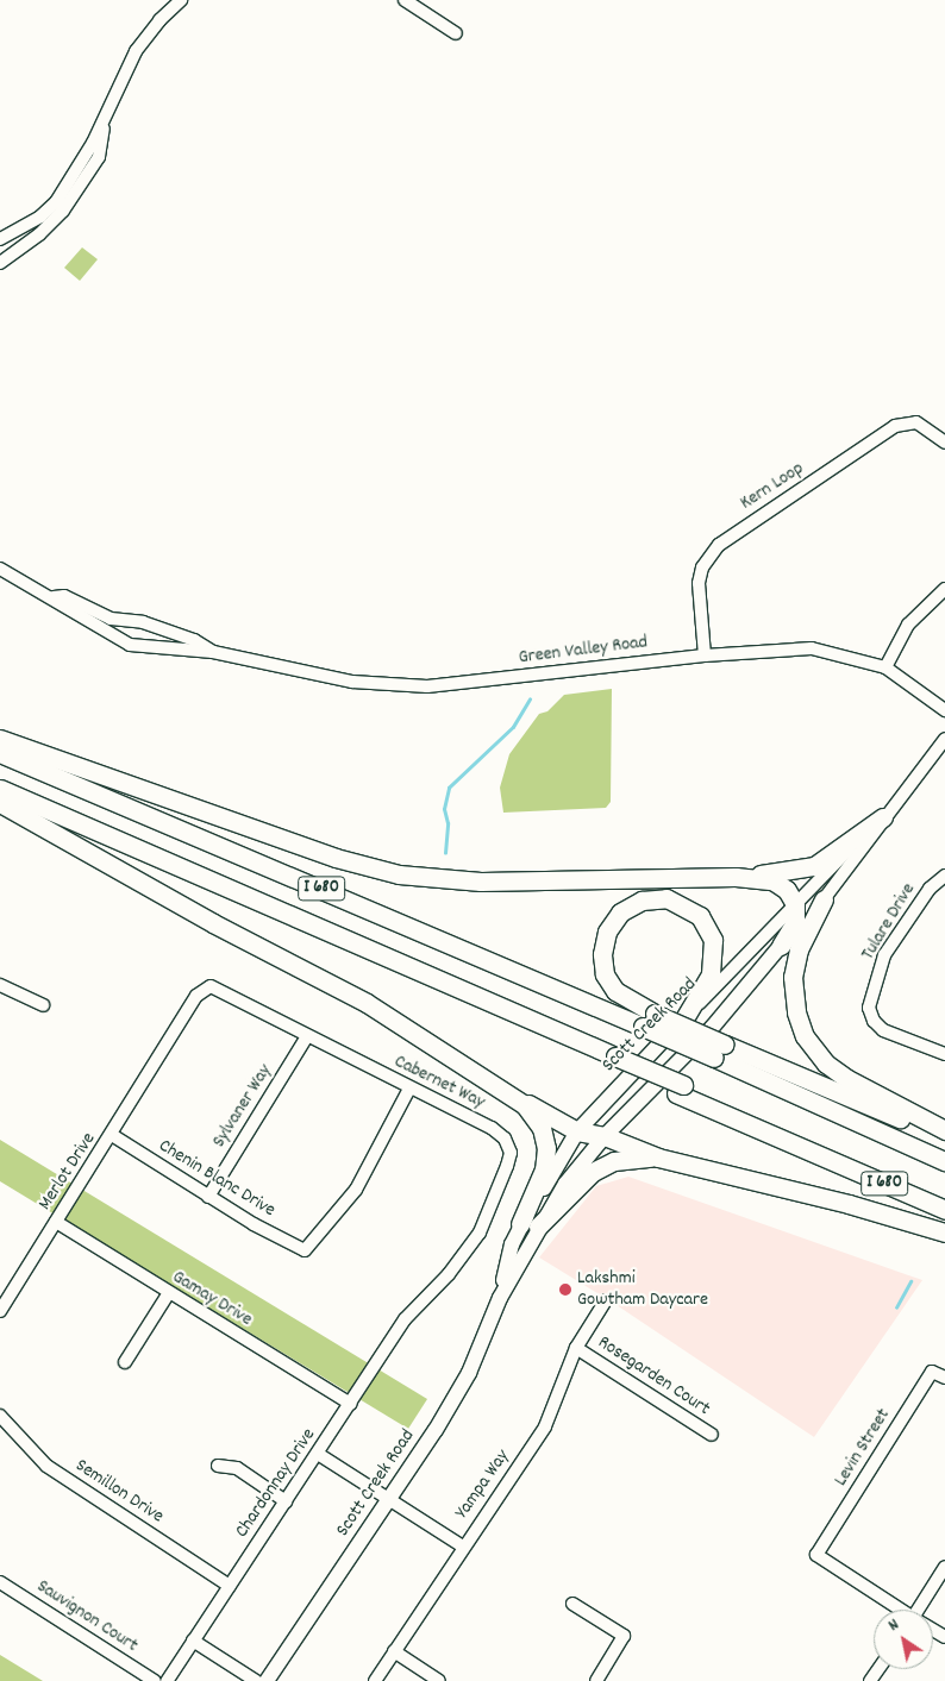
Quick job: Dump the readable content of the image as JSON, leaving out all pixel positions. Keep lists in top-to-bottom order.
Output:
{
  "streets": {
    "highway": ["I 680"],
    "main road": ["Scott Creek Road"],
    "street": [
      "Kern Loop",
      "Green Valley Road",
      "Tulare Drive",
      "Cabernet Way",
      "Sylvaner Way",
      "Merlot Drive",
      "Chenin Blanc Drive",
      "Gamay Drive",
      "Rosegarden Court",
      "Levin Street",
      "Chardonnay Drive",
      "Yampa Way",
      "Semillon Drive",
      "Sauvignon Court"
    ]
  },
  "crossings": [
    ["Kern Loop", "Green Valley Road"],
    ["Cabernet Way", "Sylvaner Way"],
    ["Cabernet Way", "Merlot Drive"],
    ["Cabernet Way", "Chenin Blanc Drive"],
    ["Cabernet Way", "Chardonnay Drive"],
    ["Sylvaner Way", "Chenin Blanc Drive"],
    ["Merlot Drive", "Chenin Blanc Drive"],
    ["Merlot Drive", "Gamay Drive"],
    ["Gamay Drive", "Chardonnay Drive"],
    ["Rosegarden Court", "Yampa Way"],
    ["Chardonnay Drive", "Semillon Drive"]
  ],
  "places": ["Lakshmi Gowtham Daycare"],
  "north": "top left"
}
